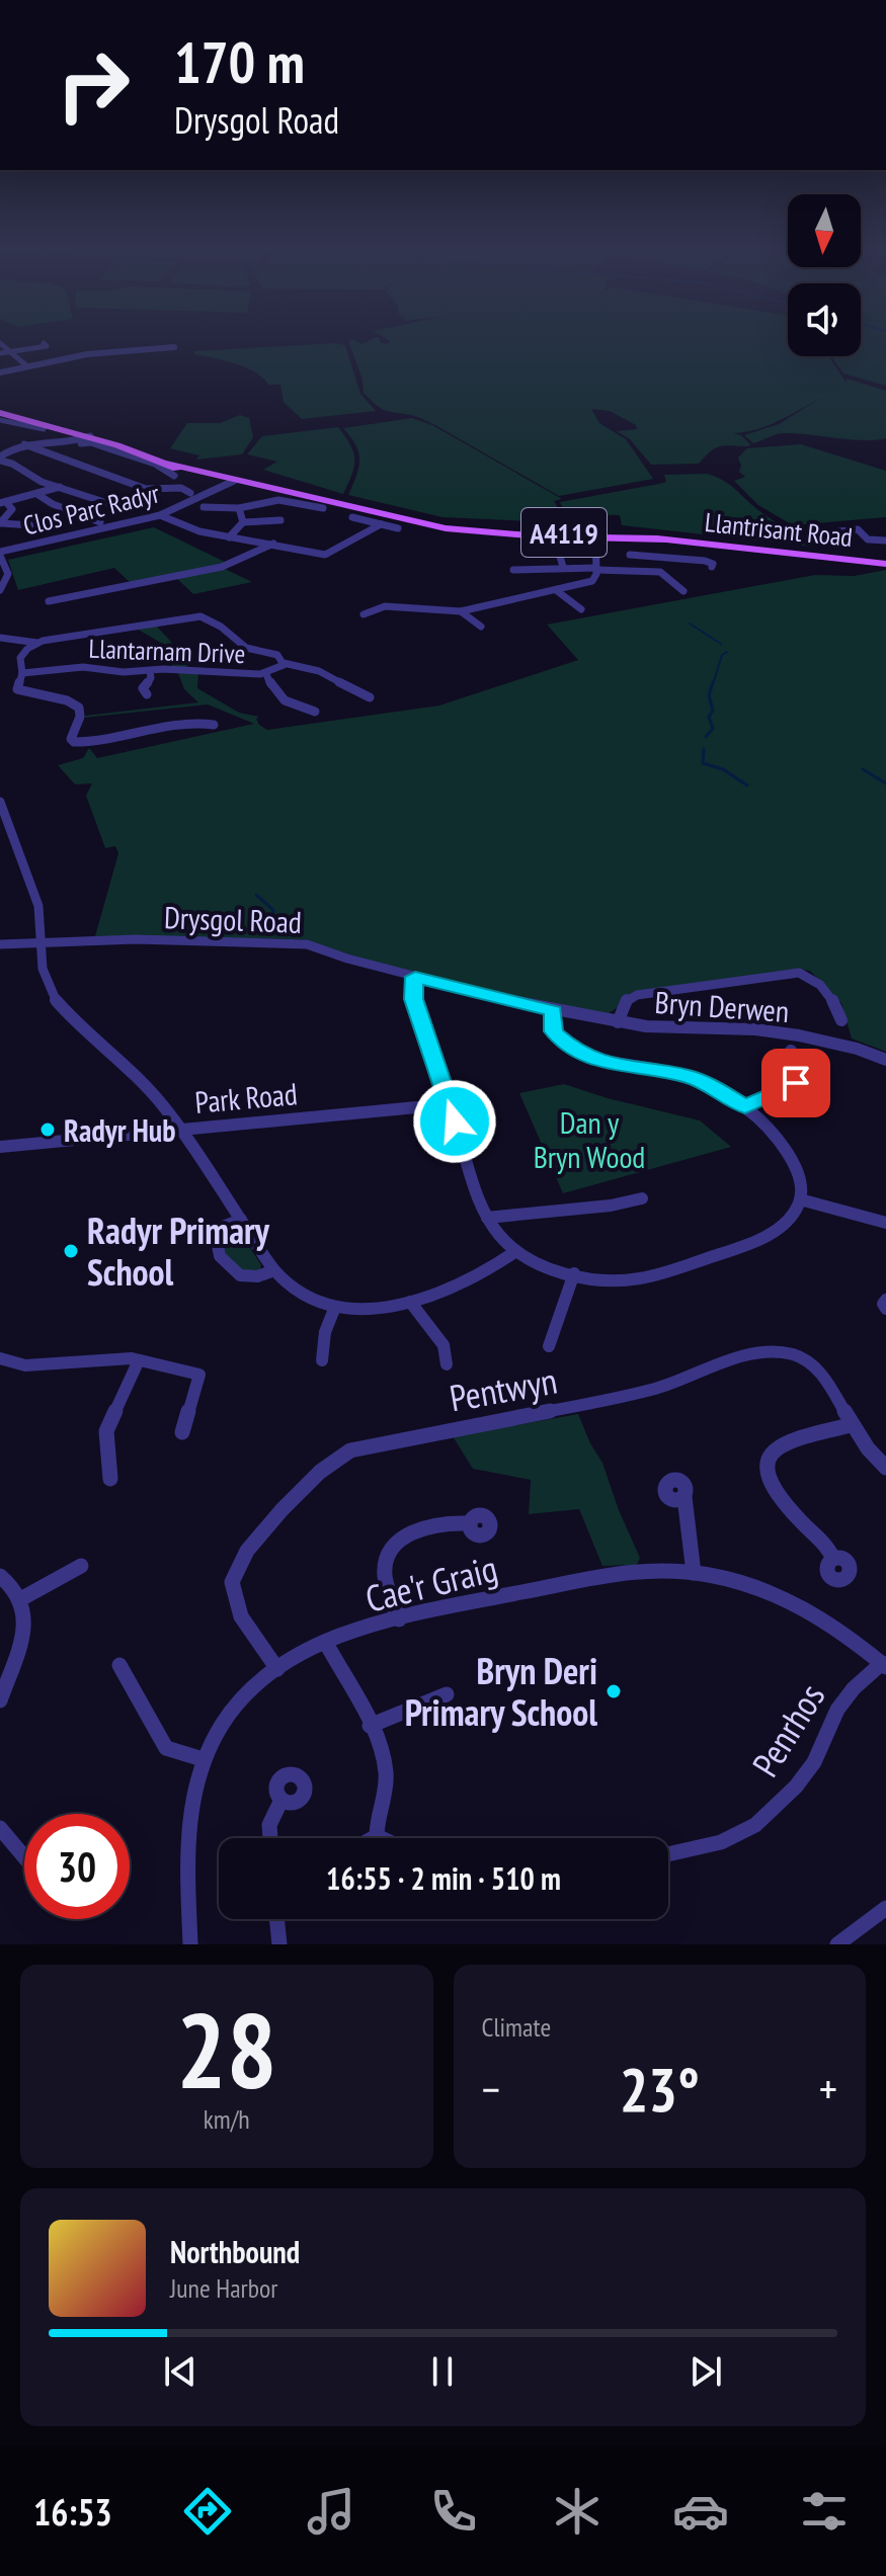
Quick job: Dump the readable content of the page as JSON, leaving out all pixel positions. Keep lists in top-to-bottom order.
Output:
{
  "streets": {
    "main road": ["Llantrisant Road", "A4119"],
    "street": [
      "Clos Parc Radyr",
      "Llantarnam Drive",
      "Drysgol Road",
      "Bryn Derwen",
      "Park Road",
      "Pentwyn",
      "Cae'r Graig",
      "Penrhos"
    ]
  },
  "crossings": [
    ["Clos Parc Radyr", "Llantrisant Road"],
    ["Drysgol Road", "Bryn Derwen"],
    ["Pentwyn", "Cae'r Graig"],
    ["Cae'r Graig", "Penrhos"]
  ],
  "parks": ["Dan y Bryn Wood"],
  "places": ["Radyr Hub", "Radyr Primary School", "Bryn Deri Primary School"],
  "north": "bottom",
  "page": {
    "turn": ["170 m", "Drysgol Road"],
    "limit": "30",
    "trip": "16:55 · 2 min · 510 m",
    "tile": [
      ["28", "km/h"],
      "Climate"
    ],
    "heat": ["−", "23°", "+"],
    "song": ["Northbound", "June Harbor"],
    "tabs": "16:53"
  }
}
